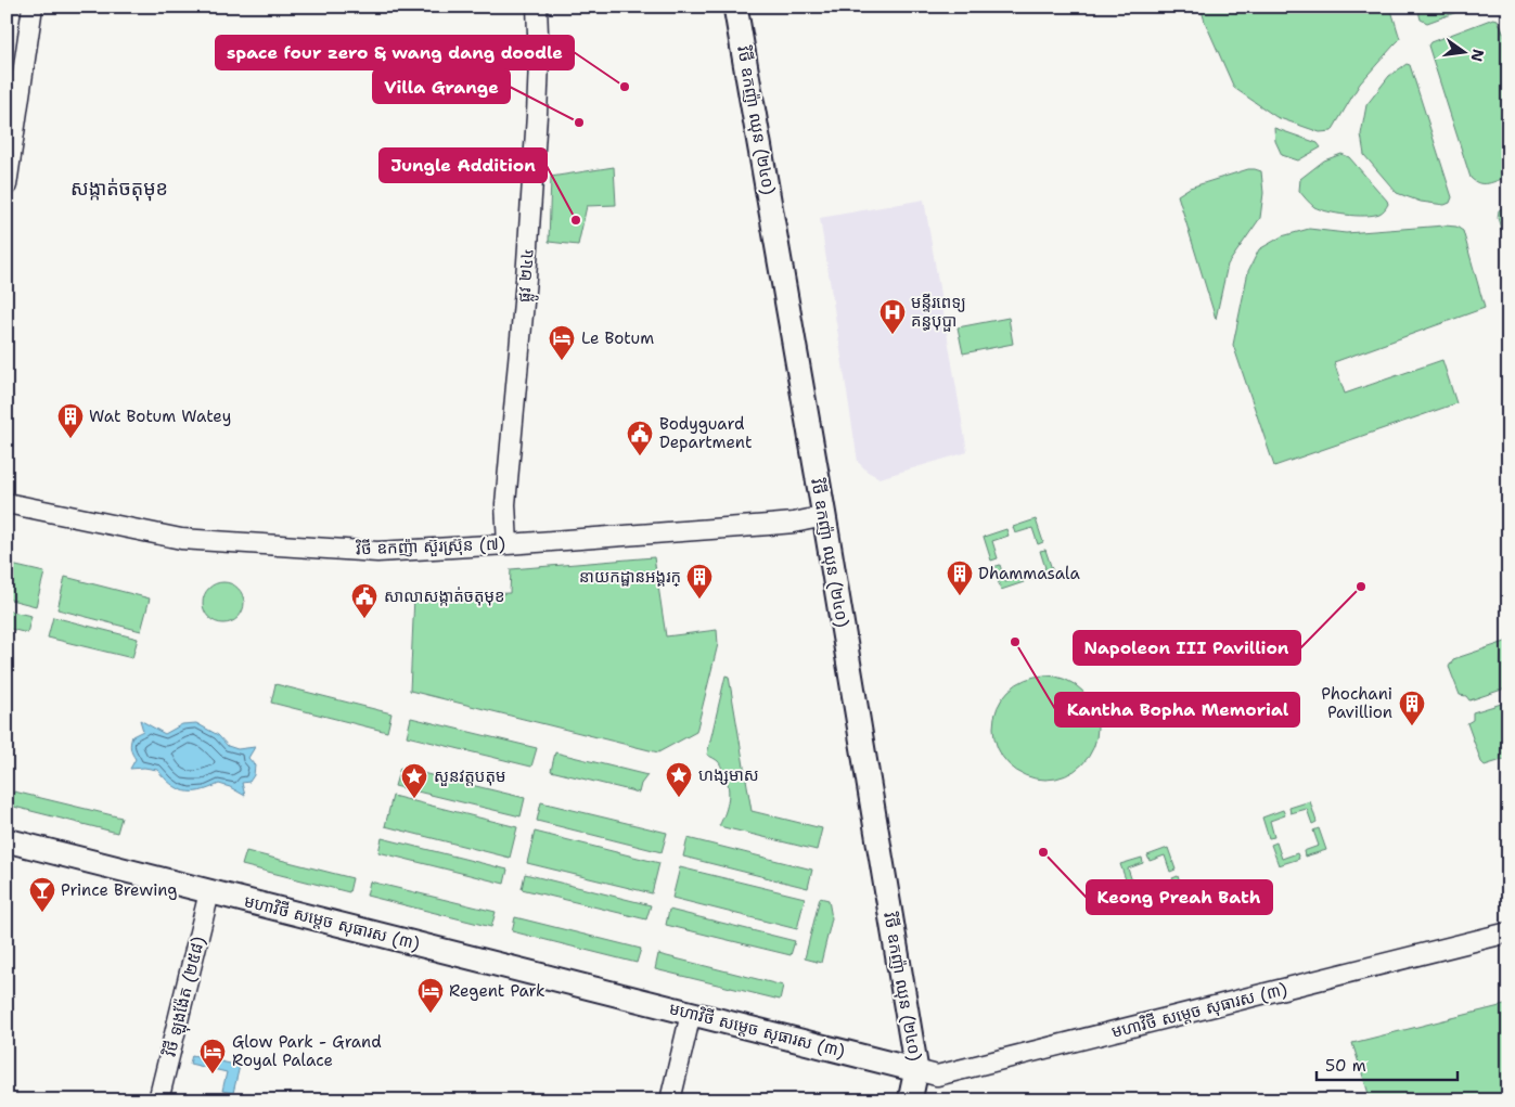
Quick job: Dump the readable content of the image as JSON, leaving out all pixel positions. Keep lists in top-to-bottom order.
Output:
{
  "streets": {
    "street": [
      "វិថី ឧកញ៉ា ឈុន (២៤០)",
      "ផ្លូវ ២៤៤",
      "វិថី ឧកញ៉ា ស៊ួរស៊្រុន (៧)",
      "មហាវិថី សម្តេច សុធារស (៣)",
      "វិថី ឡុងង៉ែត (២៥៨)"
    ]
  },
  "crossings": [
    ["វិថី ឧកញ៉ា ឈុន (២៤០)", "វិថី ឧកញ៉ា ស៊ួរស៊្រុន (៧)"],
    ["វិថី ឧកញ៉ា ឈុន (២៤០)", "មហាវិថី សម្តេច សុធារស (៣)"],
    ["ផ្លូវ ២៤៤", "វិថី ឧកញ៉ា ស៊ួរស៊្រុន (៧)"],
    ["មហាវិថី សម្តេច សុធារស (៣)", "វិថី ឡុងង៉ែត (២៥៨)"]
  ],
  "districts": ["សង្កាត់ចតុមុខ"],
  "places": {
    "other": [
      "space four zero & wang dang doodle",
      "Villa Grange",
      "Jungle Addition",
      "Napoleon III Pavillion",
      "Kantha Bopha Memorial",
      "Keong Preah Bath"
    ],
    "hospital": ["មន្ទីរពេទ្យ គន្ធបុប្ផា"],
    "hotel": ["Le Botum", "Regent Park", "Glow Park - Grand Royal Palace"],
    "building": [
      "Wat Botum Watey",
      "Dhammasala",
      "នាយកដ្ឋានអង្គរក្",
      "Phochani Pavillion"
    ],
    "public building": ["Bodyguard Department", "សាលាសង្កាត់ចតុមុខ"],
    "place": ["ហង្សមាស", "សួនវត្តបតុម"],
    "bar": ["Prince Brewing"]
  },
  "scale_bar": "50 m",
  "north": "right"
}
